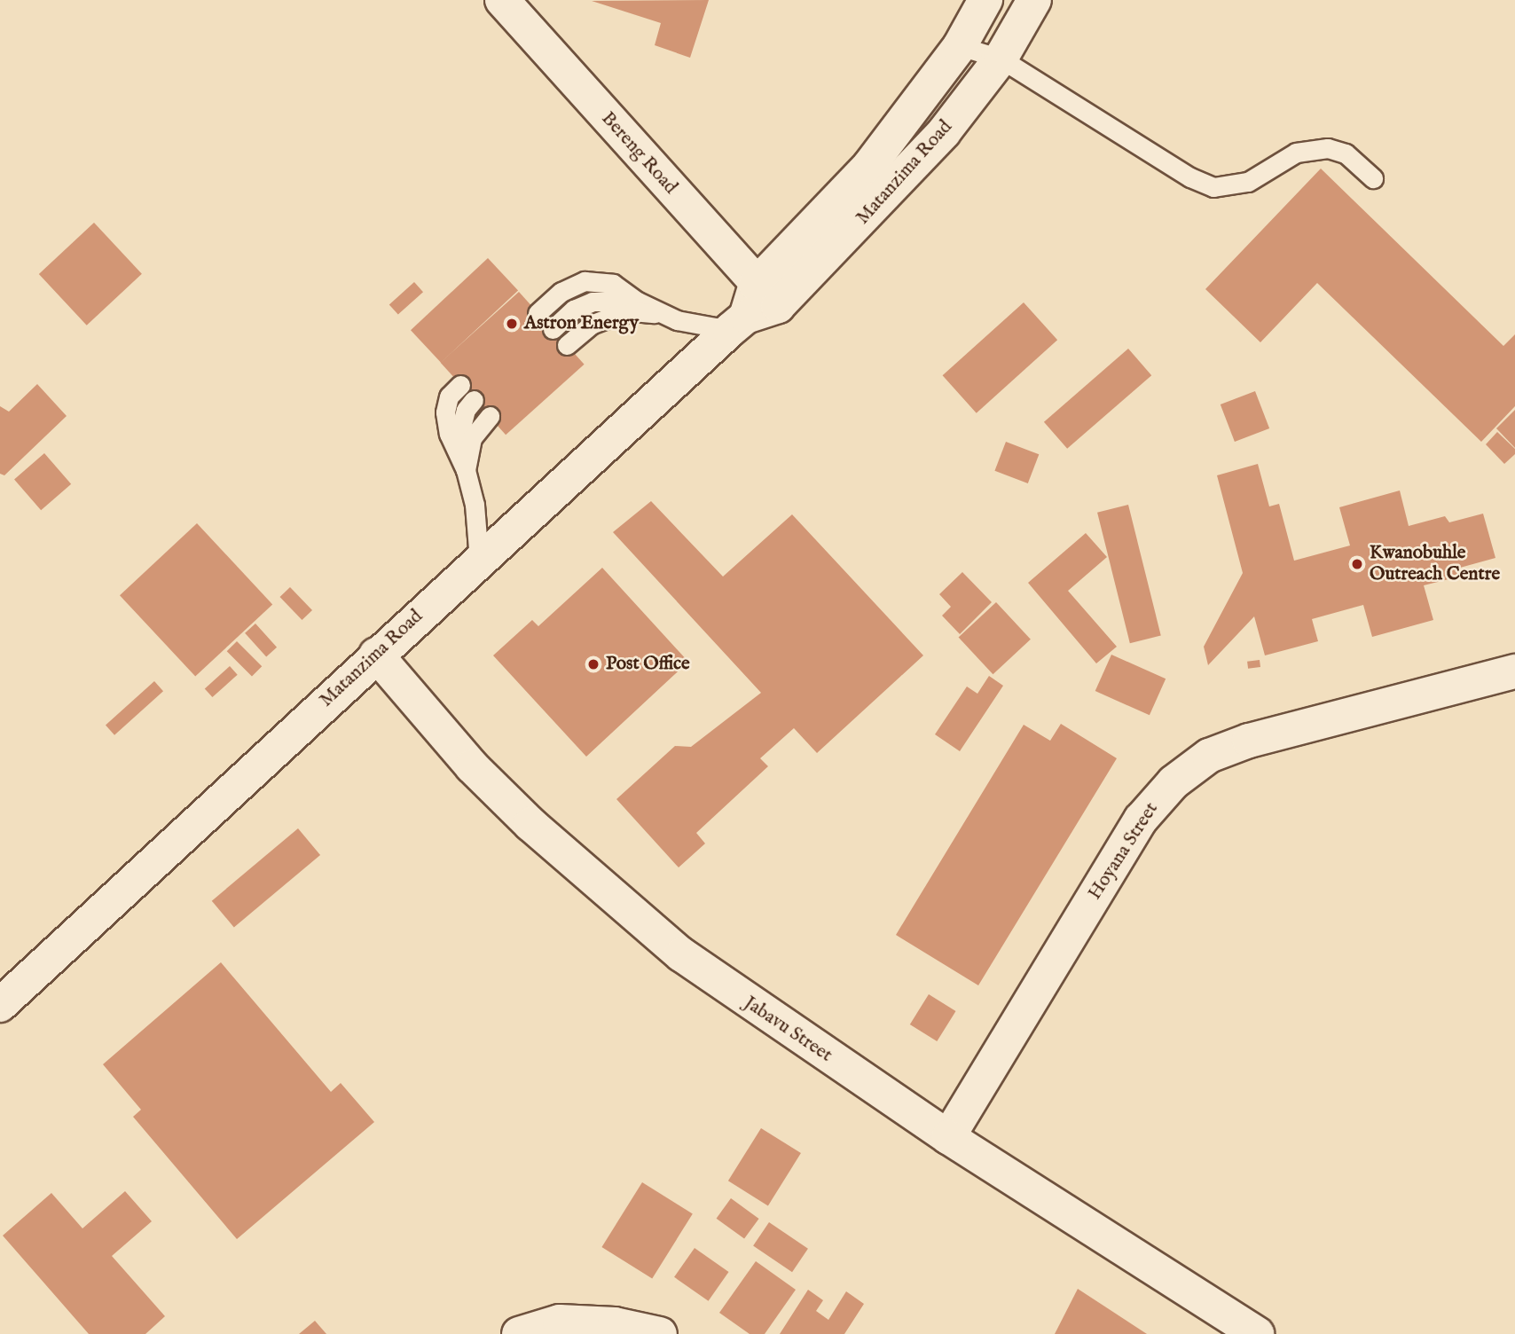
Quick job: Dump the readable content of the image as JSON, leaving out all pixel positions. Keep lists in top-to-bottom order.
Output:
{
  "streets": {
    "street": [
      "Bereng Road",
      "Matanzima Road",
      "Hoyana Street",
      "Jabavu Street"
    ]
  },
  "crossings": [
    ["Bereng Road", "Matanzima Road"],
    ["Matanzima Road", "Jabavu Street"],
    ["Hoyana Street", "Jabavu Street"]
  ],
  "places": ["Astron Energy", "Kwanobuhle Outreach Centre", "Post Office"]
}
